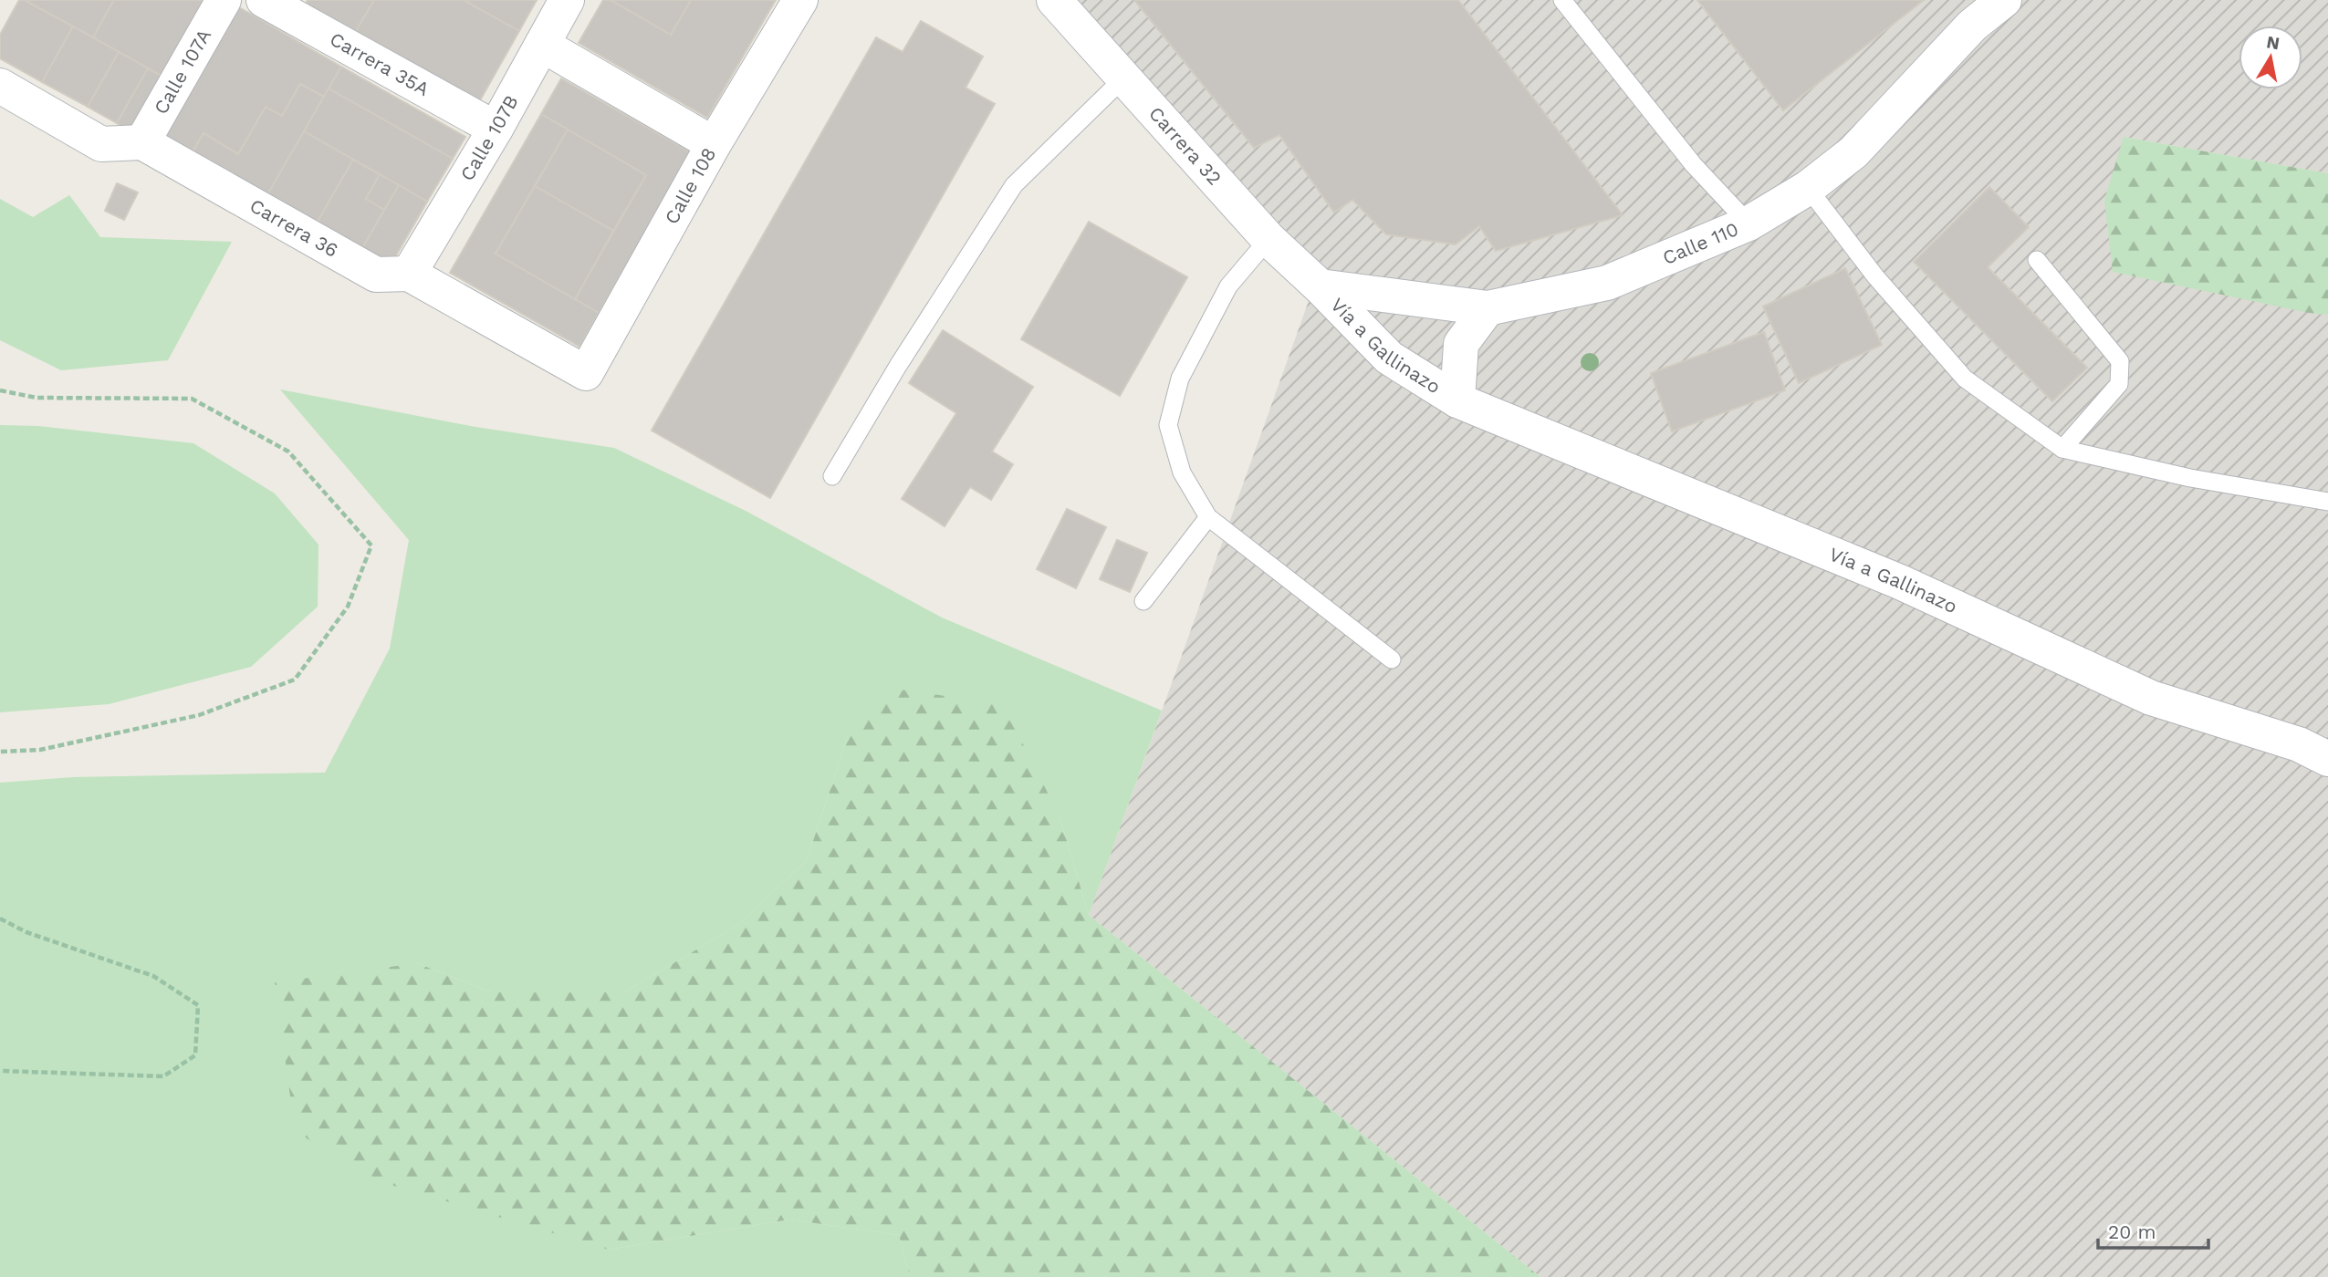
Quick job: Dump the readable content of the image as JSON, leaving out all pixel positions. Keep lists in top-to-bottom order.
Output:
{
  "streets": {
    "street": [
      "Carrera 35A",
      "Calle 107A",
      "Calle 107B",
      "Carrera 32",
      "Calle 108",
      "Carrera 36",
      "Calle 110",
      "Vía a Gallinazo"
    ]
  },
  "crossings": [
    ["Carrera 35A", "Calle 107B"],
    ["Calle 107A", "Carrera 36"],
    ["Calle 107B", "Calle 108"],
    ["Calle 107B", "Carrera 36"],
    ["Carrera 32", "Calle 110"],
    ["Carrera 32", "Vía a Gallinazo"],
    ["Calle 108", "Carrera 36"],
    ["Calle 110", "Vía a Gallinazo"]
  ],
  "scale_bar": "20 m",
  "north": "top"
}
